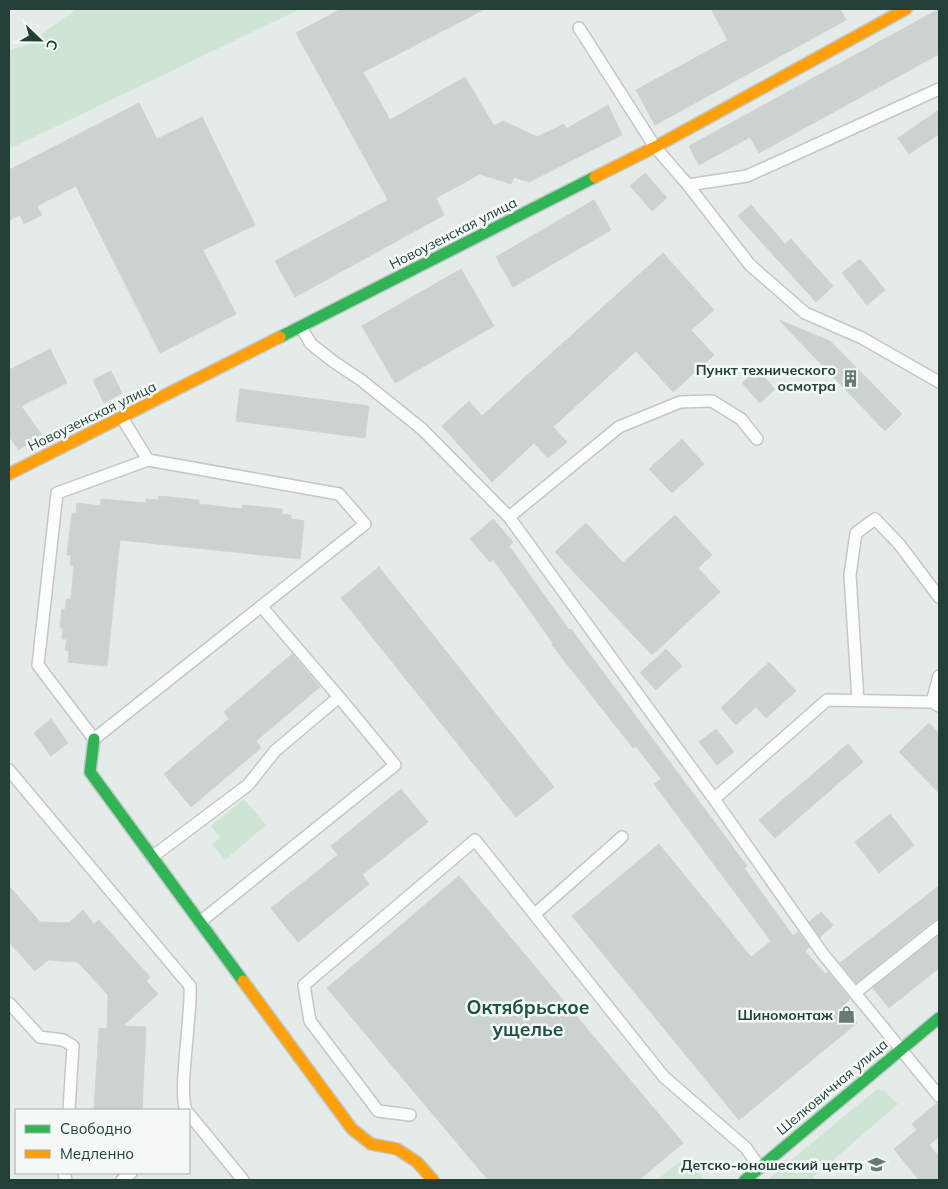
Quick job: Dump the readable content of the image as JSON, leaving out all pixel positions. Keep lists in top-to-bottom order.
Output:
{
  "streets": {
    "street": ["Новоузенская улица", "Шелковичная улица"]
  },
  "districts": ["Октябрьское ущелье"],
  "places": {
    "building": ["Пункт технического осмотра"],
    "shop": ["Шиномонтаж"],
    "school or university": ["Детско-юношеский центр"]
  },
  "legend": ["Свободно", "Медленно"],
  "north": "right"
}
